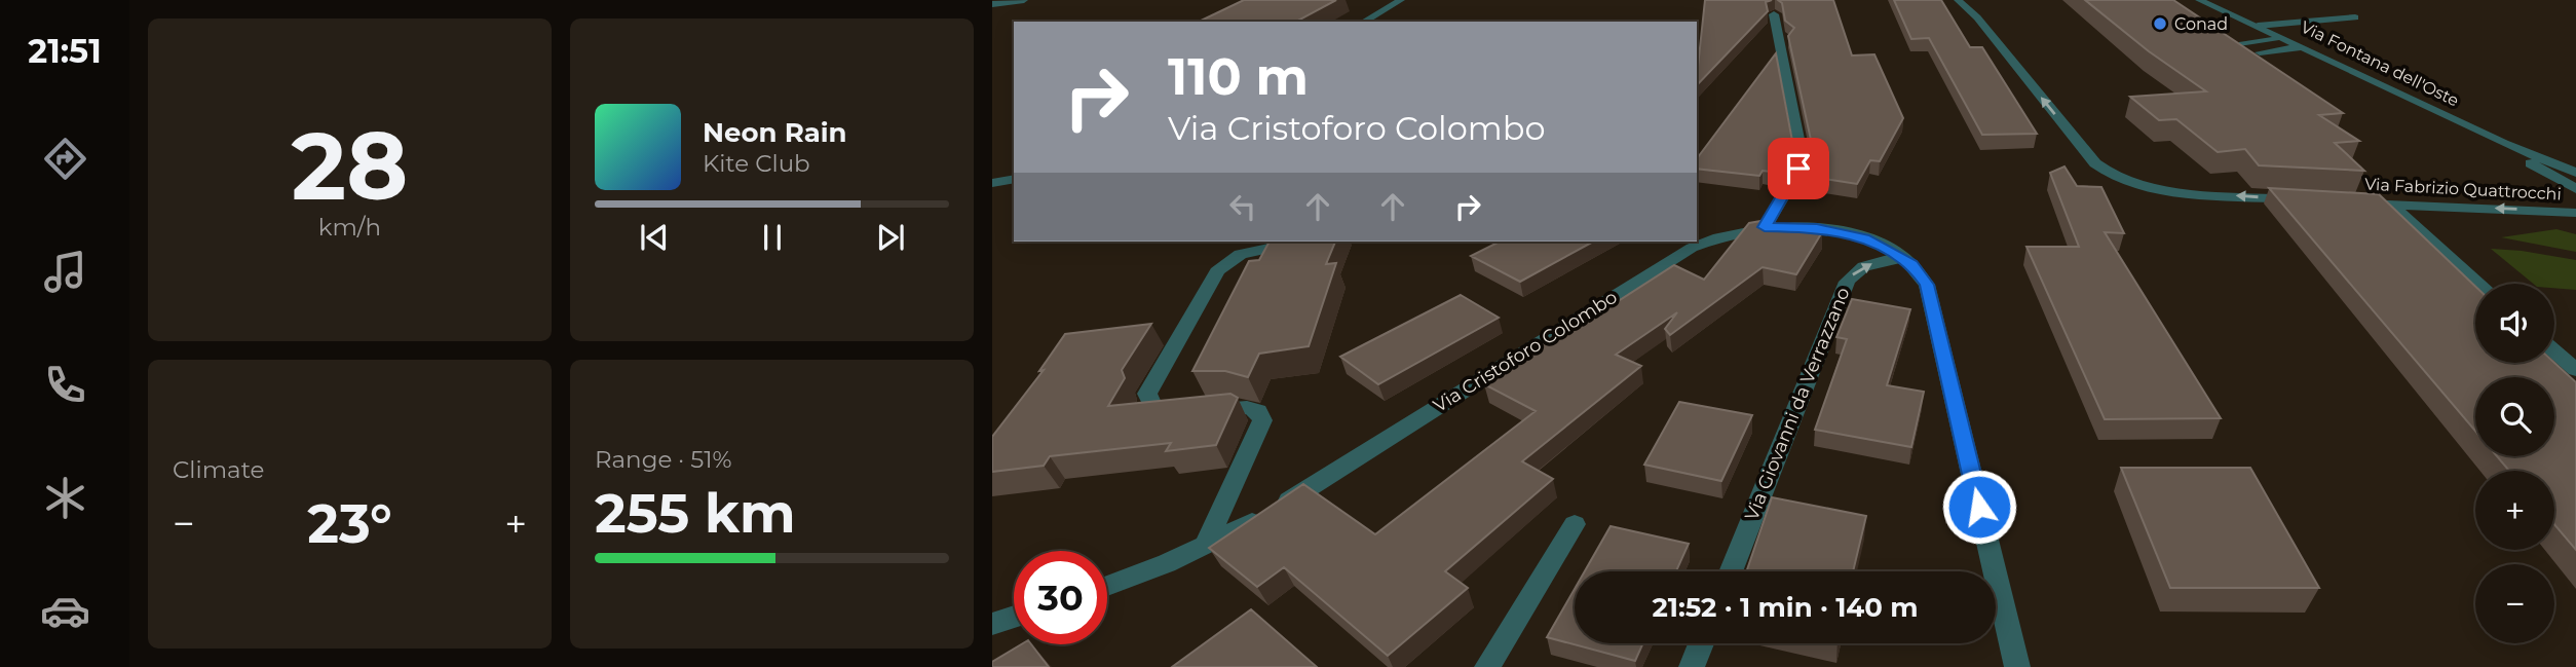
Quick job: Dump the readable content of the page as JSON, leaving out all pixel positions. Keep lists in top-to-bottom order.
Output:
{
  "streets": {
    "street": [
      "Via Fontana dell'Oste",
      "Via Fabrizio Quattrocchi",
      "Via Cristoforo Colombo",
      "Via Giovanni da Verrazzano"
    ]
  },
  "crossings": [
    ["Via Cristoforo Colombo", "Via Giovanni da Verrazzano"]
  ],
  "one_way": ["Via Fabrizio Quattrocchi", "Via Giovanni da Verrazzano"],
  "places": ["Conad"],
  "page": {
    "tabs": "21:51",
    "tile": [
      ["28", "km/h"],
      "Climate",
      ["Range · 51%", "255 km"]
    ],
    "turn": ["110 m", "Via Cristoforo Colombo"],
    "song": ["Neon Rain", "Kite Club"],
    "map_buttons": ["+", "−"],
    "heat": ["−", "23°", "+"],
    "limit": "30",
    "trip": "21:52 · 1 min · 140 m"
  }
}
